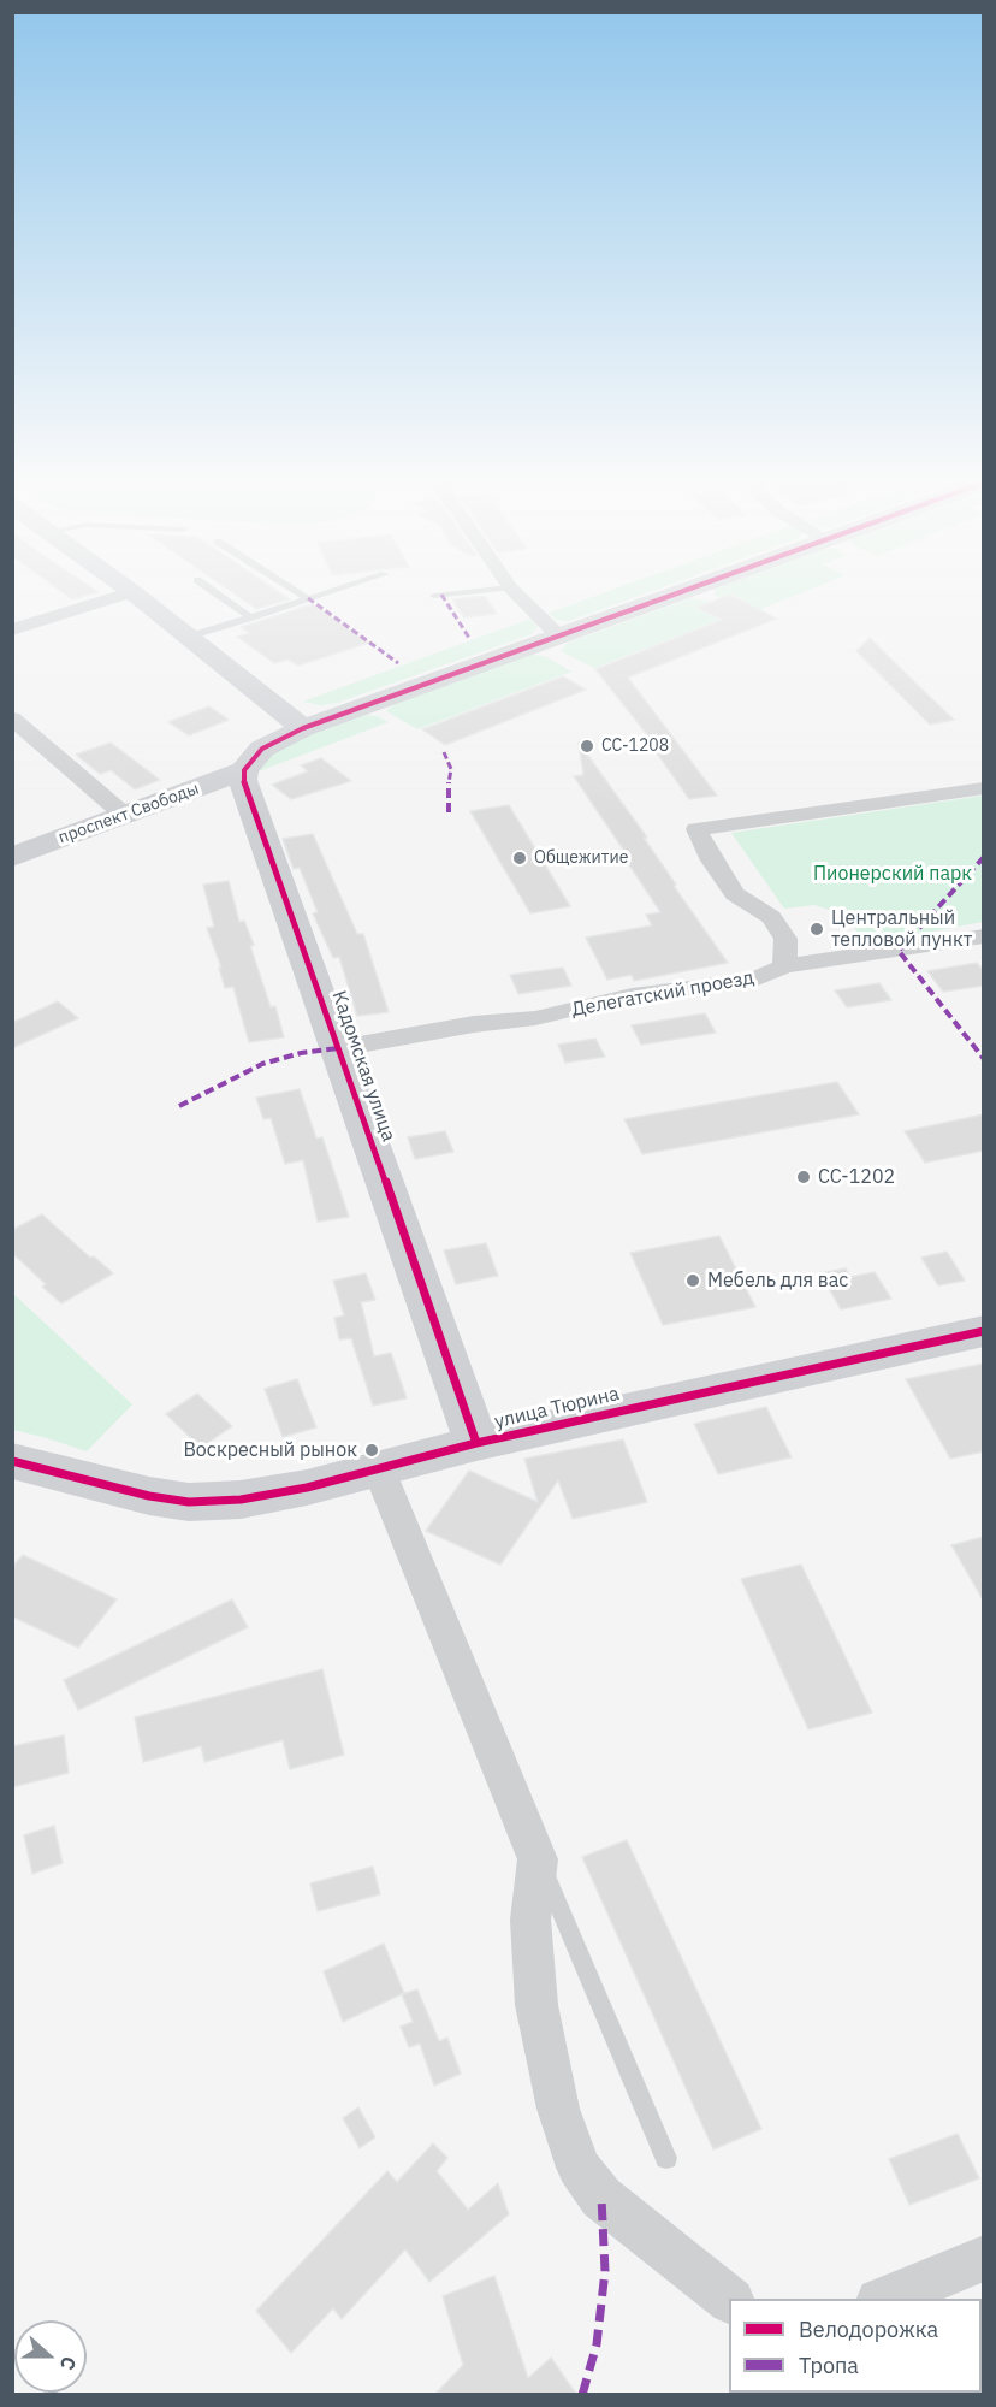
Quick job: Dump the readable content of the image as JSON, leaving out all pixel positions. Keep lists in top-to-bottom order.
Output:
{
  "streets": {
    "street": [
      "проспект Свободы",
      "Делегатский проезд",
      "Кадомская улица",
      "улица Тюрина"
    ]
  },
  "crossings": [
    ["проспект Свободы", "Кадомская улица"],
    ["Делегатский проезд", "Кадомская улица"],
    ["Кадомская улица", "улица Тюрина"]
  ],
  "parks": ["Пионерский парк"],
  "places": [
    "СС-1208",
    "Общежитие",
    "Центральный тепловой пункт",
    "СС-1202",
    "Мебель для вас",
    "Воскресный рынок"
  ],
  "legend": ["Велодорожка", "Тропа"],
  "north": "right"
}
